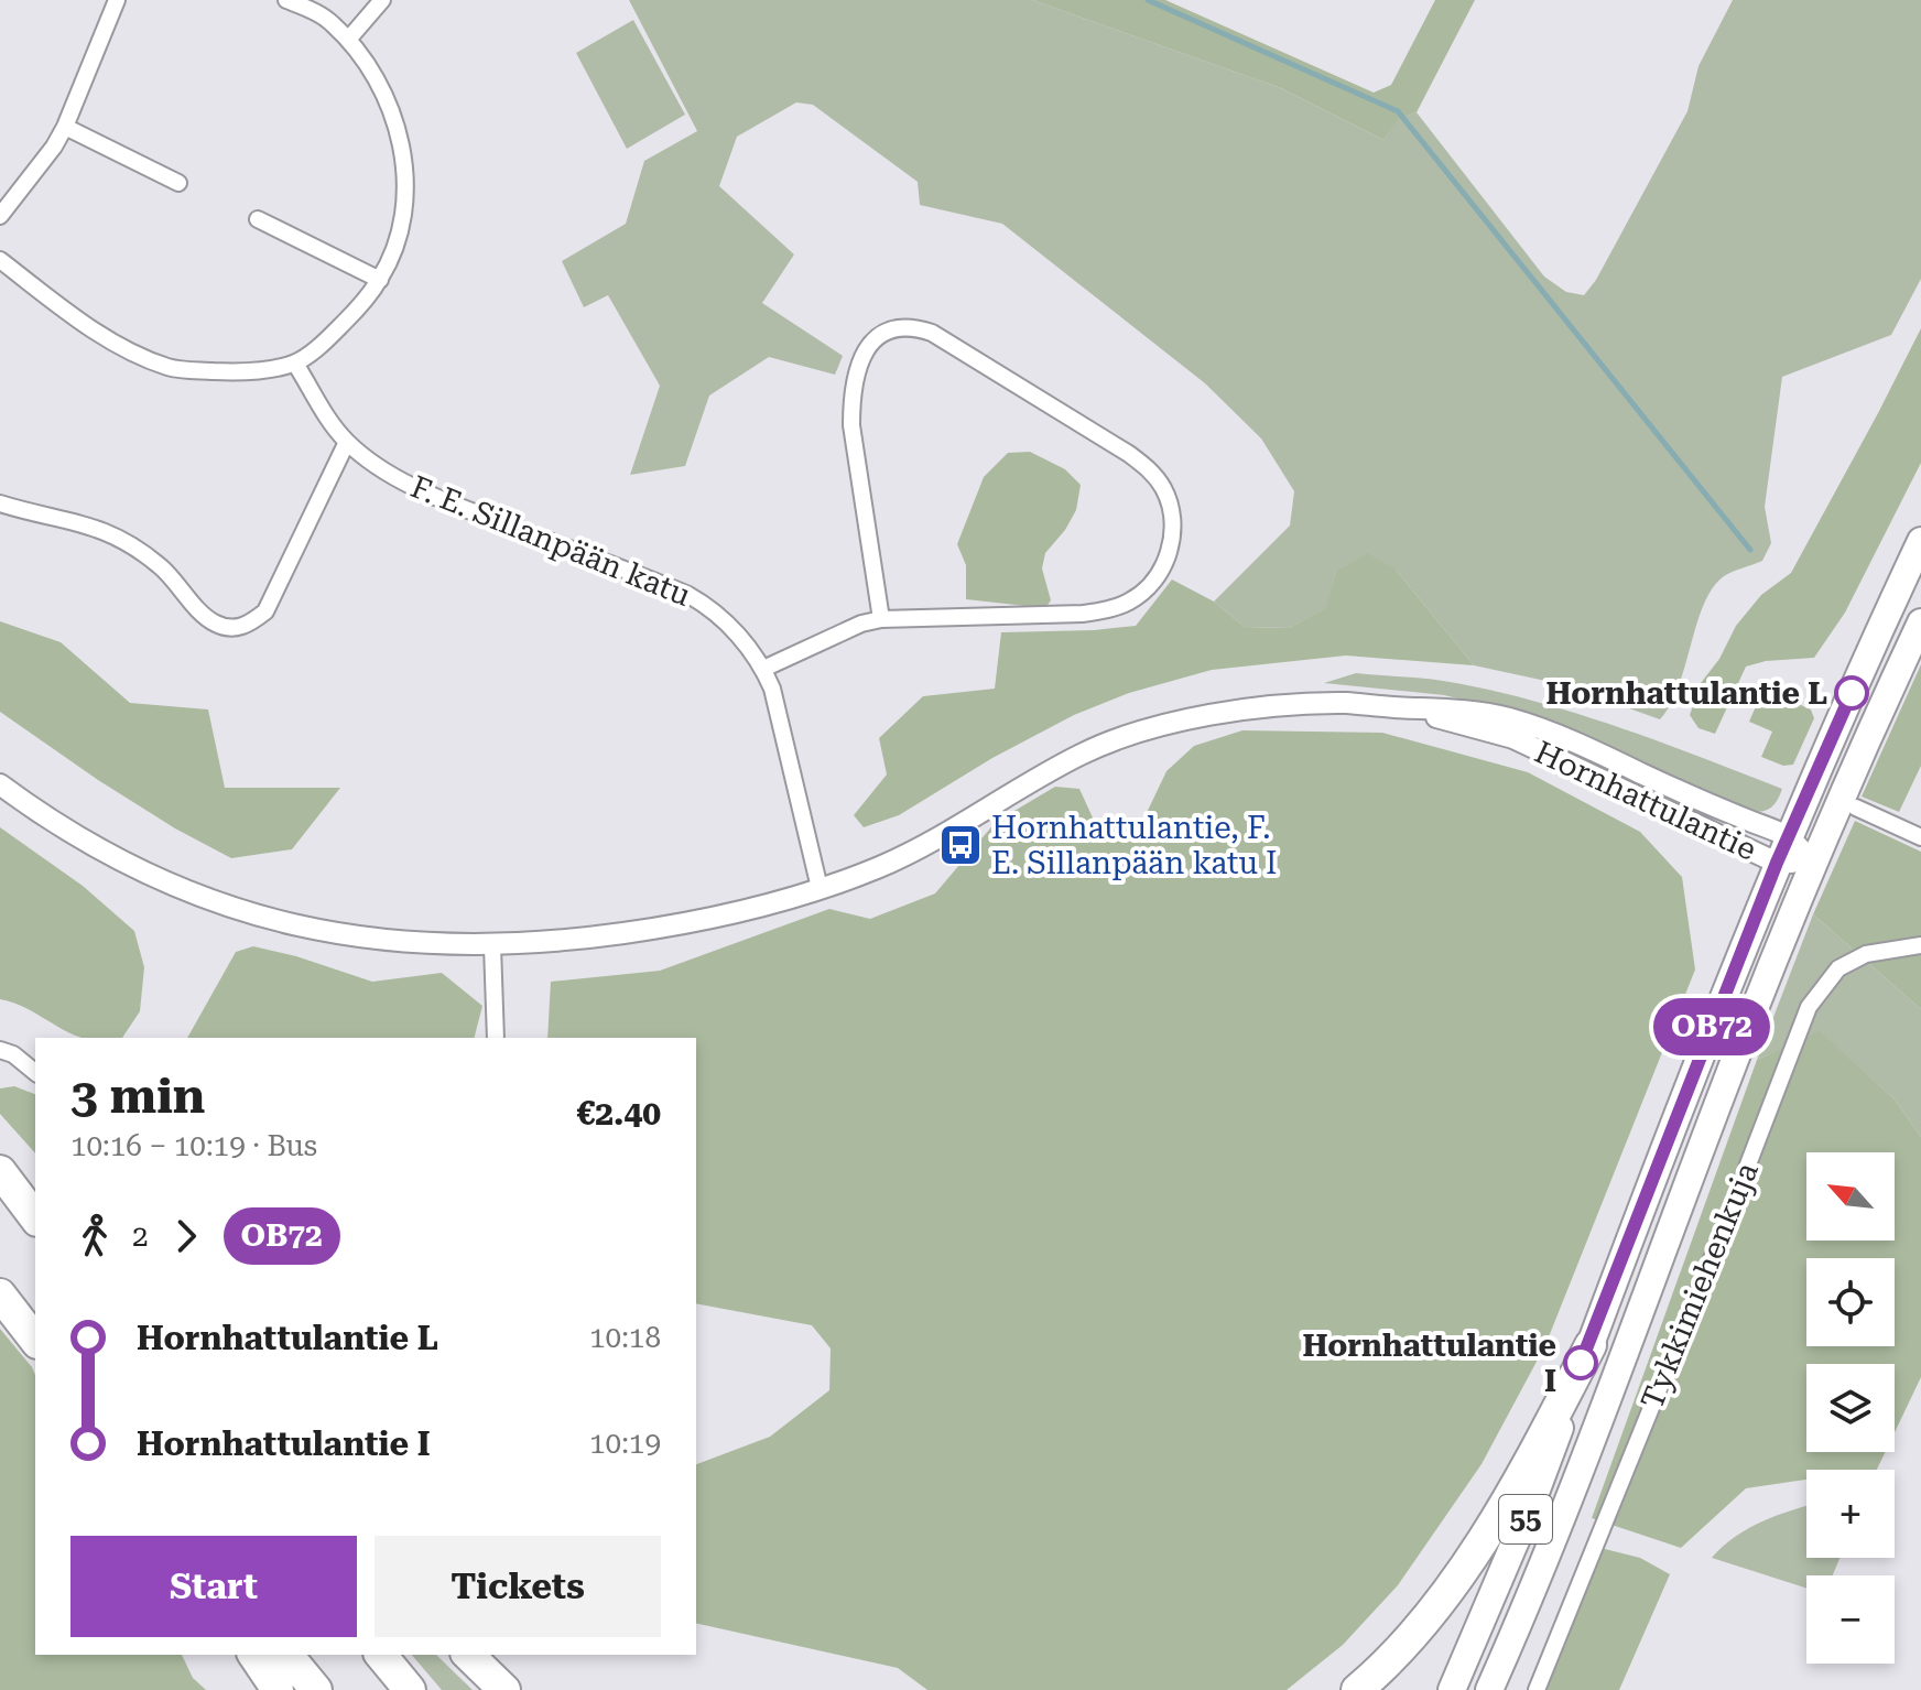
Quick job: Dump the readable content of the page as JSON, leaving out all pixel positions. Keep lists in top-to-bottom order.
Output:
{
  "streets": {
    "main road": ["55"],
    "street": ["F. E. Sillanpään katu", "Hornhattulantie", "Tykkimiehenkuja"]
  },
  "crossings": [
    ["F. E. Sillanpään katu", "Hornhattulantie"],
    ["Hornhattulantie", "55"]
  ],
  "places": {
    "other": ["Hornhattulantie L", "Hornhattulantie I"],
    "bus stop": ["Hornhattulantie, F. E. Sillanpään katu I"]
  },
  "lines": ["bus line OB72"],
  "north": "top left",
  "page": {
    "on_map": "OB72",
    "heading": ["3 min", "10:16 – 10:19 · Bus", "€2.40"],
    "map_buttons": ["+", "−"],
    "legs": ["2", "OB72"],
    "list": [
      {
        "name": "Hornhattulantie L",
        "value": "10:18"
      },
      {
        "name": "Hornhattulantie I",
        "value": "10:19"
      }
    ],
    "buttons": ["Start", "Tickets"]
  }
}
